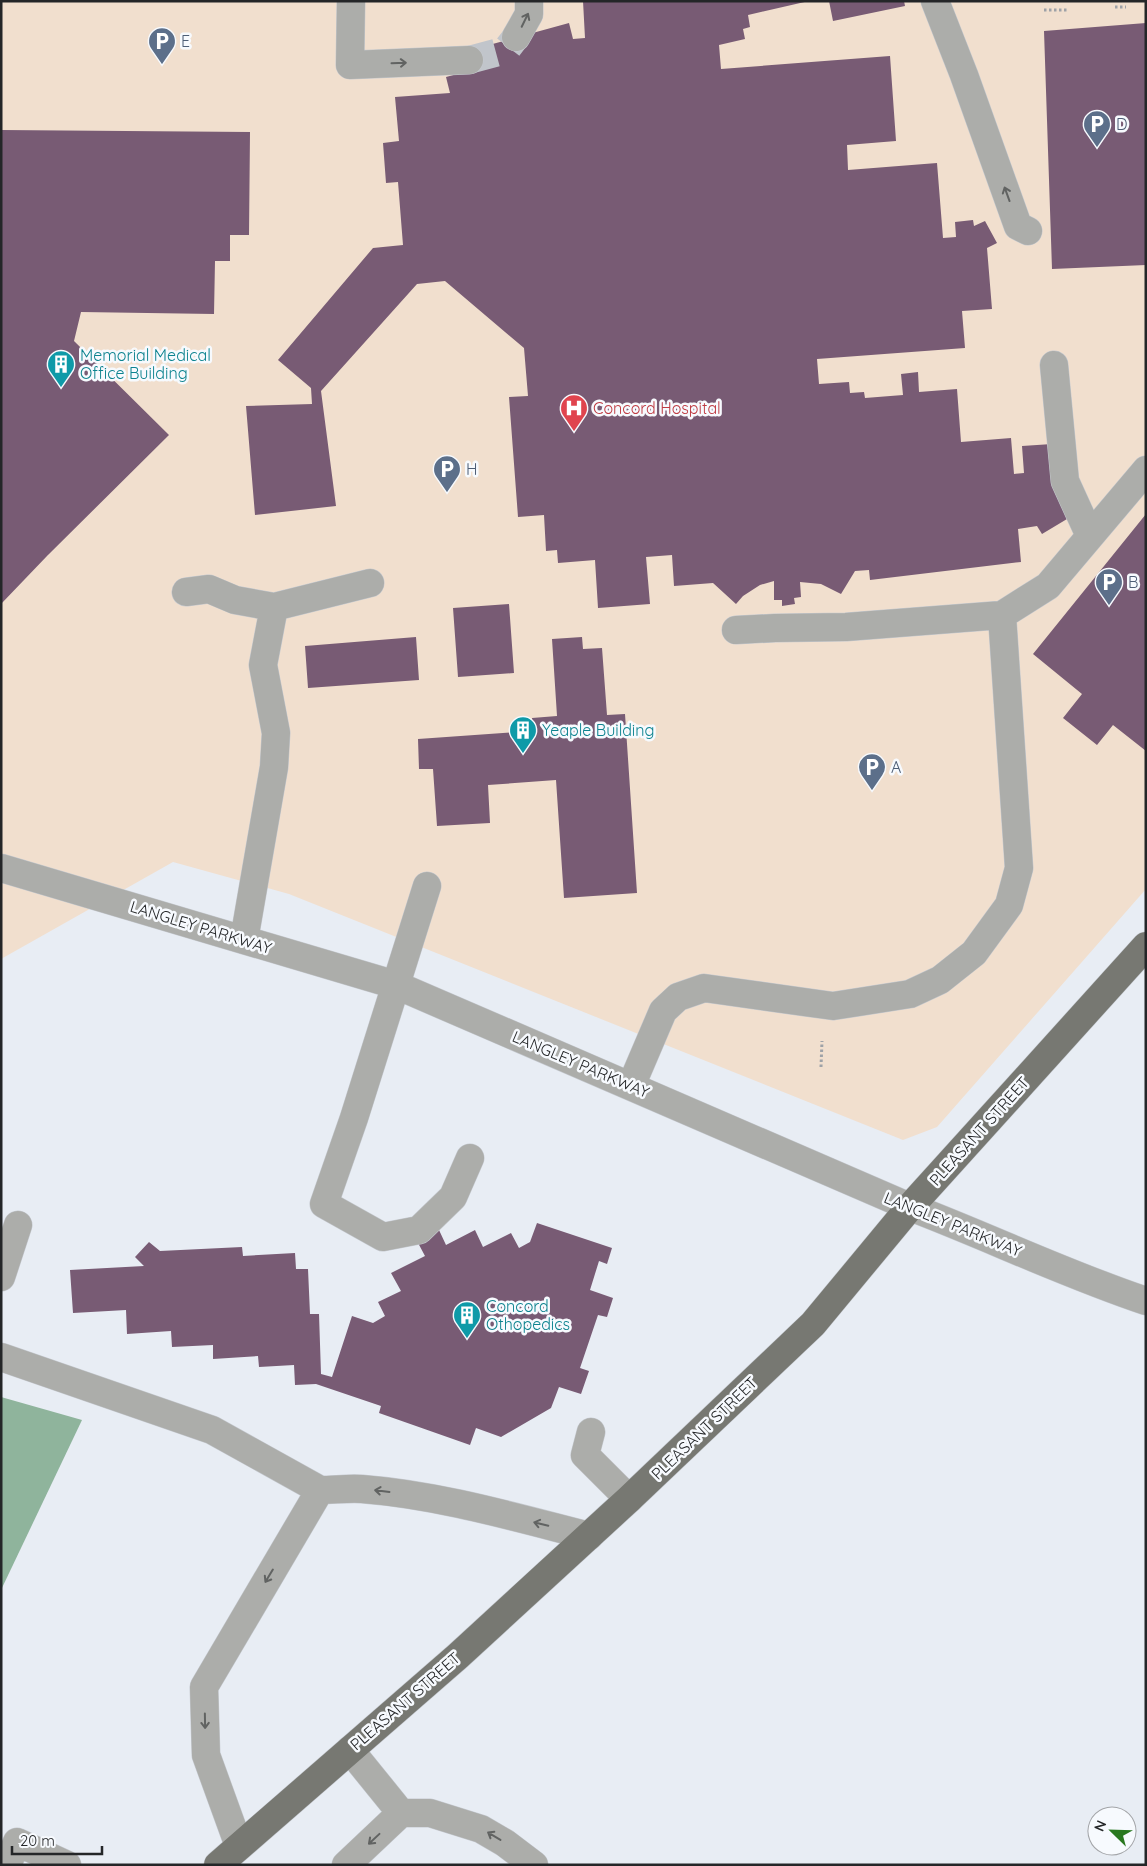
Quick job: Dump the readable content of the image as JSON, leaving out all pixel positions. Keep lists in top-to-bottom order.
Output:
{
  "streets": {
    "main road": ["PLEASANT STREET"],
    "street": ["LANGLEY PARKWAY"]
  },
  "crossings": [
    ["LANGLEY PARKWAY", "PLEASANT STREET"]
  ],
  "places": {
    "parking": [
      "E",
      "D",
      "H",
      "B",
      "A"
    ],
    "building": ["Memorial Medical Office Building", "Yeaple Building", "Concord Othopedics"],
    "hospital": ["Concord Hospital"]
  },
  "scale_bar": "20 m",
  "north": "top left"
}
